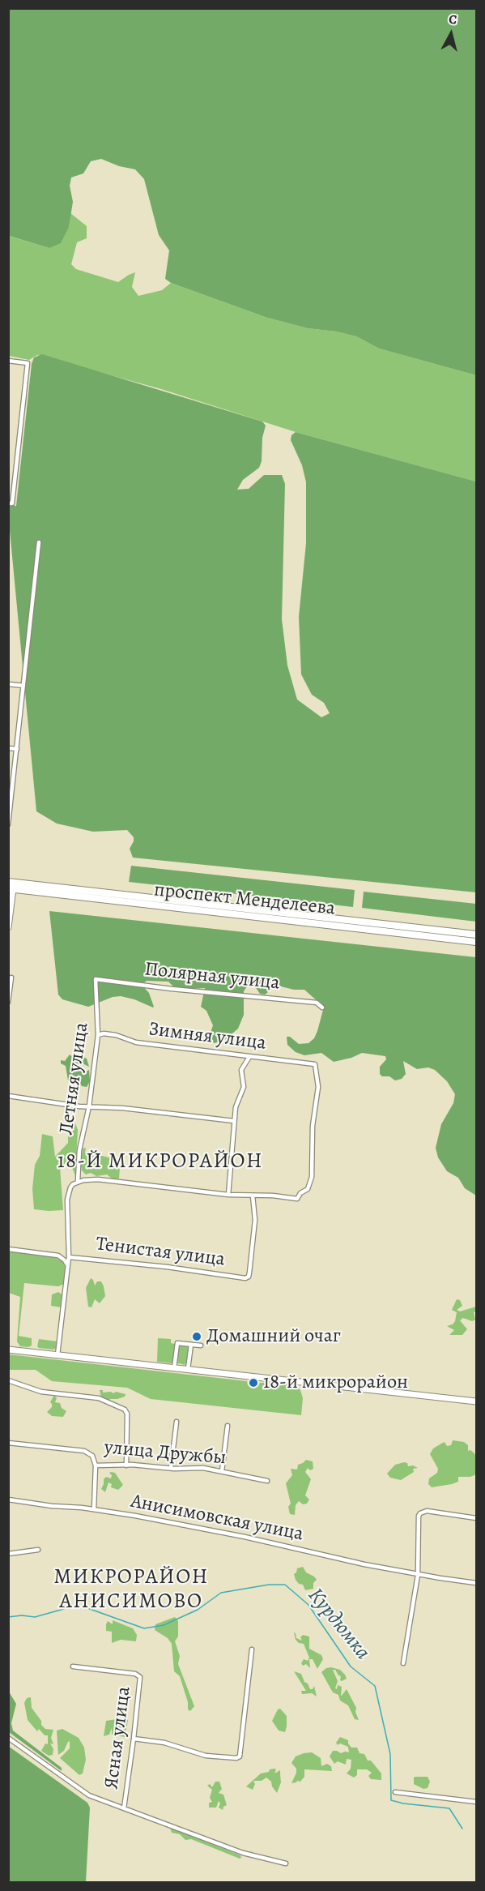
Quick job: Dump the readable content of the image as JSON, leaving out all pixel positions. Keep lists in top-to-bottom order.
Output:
{
  "streets": {
    "main road": ["проспект Менделеева"],
    "street": [
      "Полярная улица",
      "Зимняя улица",
      "Летняя улица",
      "Тенистая улица",
      "улица Дружбы",
      "Анисимовская улица",
      "Ясная улица"
    ]
  },
  "crossings": [
    ["Полярная улица", "Летняя улица"],
    ["Зимняя улица", "Летняя улица"],
    ["Зимняя улица", "Тенистая улица"],
    ["Летняя улица", "Тенистая улица"]
  ],
  "districts": ["18-Й МИКРОРАЙОН", "МИКРОРАЙОН АНИСИМОВО"],
  "water": ["Курдюмка"],
  "places": ["Домашний очаг", "18-й микрорайон"],
  "north": "top"
}
